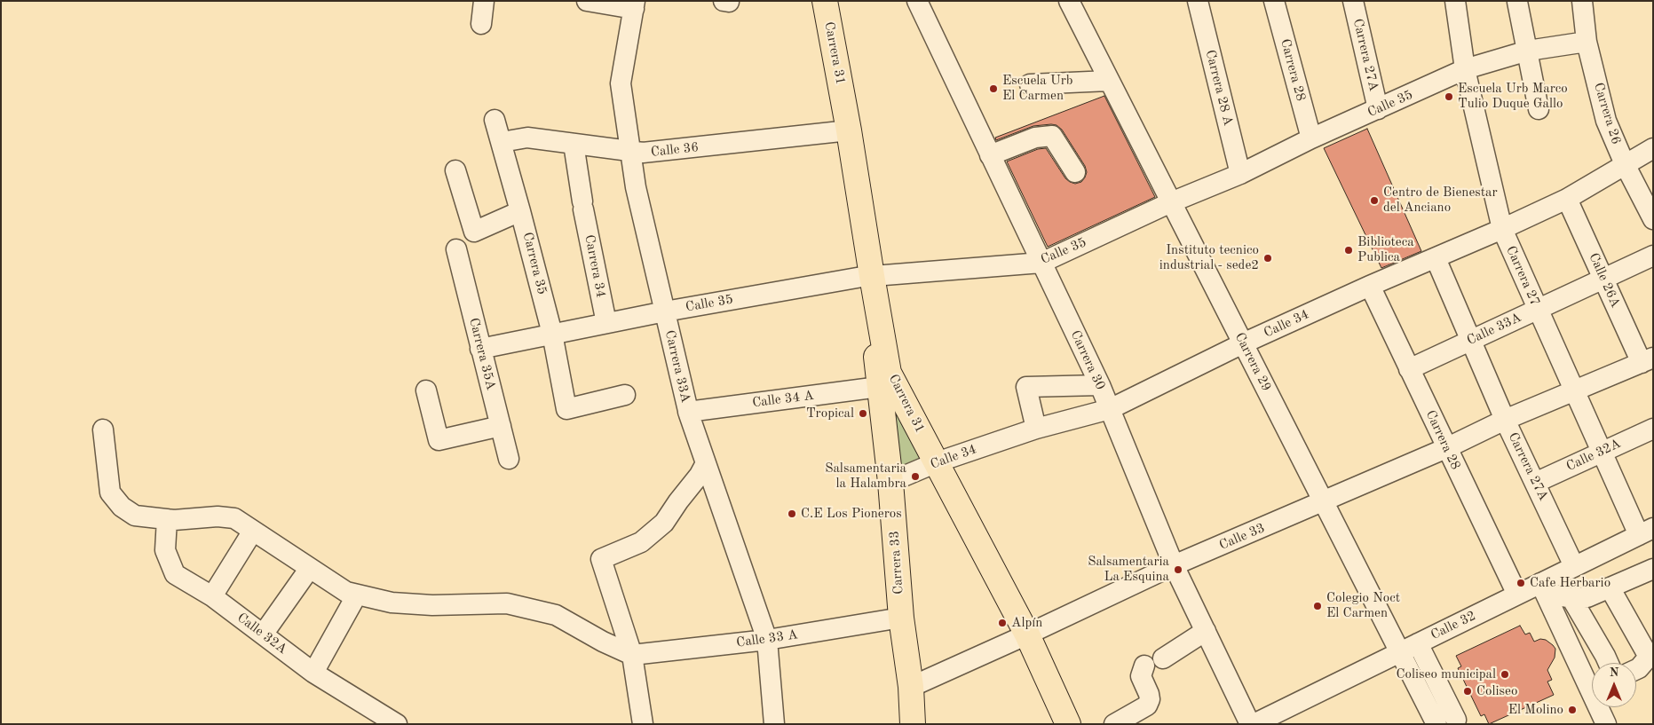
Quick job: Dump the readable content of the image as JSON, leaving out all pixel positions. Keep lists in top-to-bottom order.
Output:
{
  "streets": {
    "main road": ["Carrera 31", "Carrera 33"],
    "street": [
      "Carrera 27A",
      "Carrera 28",
      "Carrera 28 A",
      "Calle 35",
      "Carrera 26",
      "Calle 36",
      "Carrera 35",
      "Carrera 34",
      "Carrera 27",
      "Calle 26A",
      "Calle 34",
      "Calle 33A",
      "Carrera 35A",
      "Carrera 30",
      "Carrera 29",
      "Carrera 33A",
      "Calle 34 A",
      "Calle 32A",
      "Calle 33",
      "Calle 32",
      "Calle 33 A"
    ]
  },
  "crossings": [
    ["Carrera 31", "Calle 35"],
    ["Carrera 31", "Calle 36"],
    ["Carrera 31", "Calle 34"],
    ["Carrera 31", "Calle 34 A"],
    ["Carrera 31", "Calle 33"],
    ["Carrera 31", "Carrera 33"],
    ["Carrera 27A", "Calle 35"],
    ["Carrera 27A", "Calle 33A"],
    ["Carrera 27A", "Calle 32A"],
    ["Carrera 27A", "Calle 33"],
    ["Carrera 27A", "Calle 32"],
    ["Carrera 28", "Calle 35"],
    ["Carrera 28", "Calle 34"],
    ["Carrera 28", "Calle 33A"],
    ["Carrera 28", "Calle 33"],
    ["Carrera 28", "Calle 32"],
    ["Carrera 28 A", "Calle 35"],
    ["Calle 35", "Carrera 26"],
    ["Calle 35", "Carrera 35"],
    ["Calle 35", "Carrera 34"],
    ["Calle 35", "Carrera 27"],
    ["Calle 35", "Carrera 35A"],
    ["Calle 35", "Carrera 30"],
    ["Calle 35", "Carrera 29"],
    ["Calle 35", "Carrera 33A"],
    ["Carrera 26", "Calle 34"],
    ["Calle 36", "Carrera 35"],
    ["Calle 36", "Carrera 34"],
    ["Calle 36", "Carrera 33A"],
    ["Carrera 27", "Calle 34"],
    ["Carrera 27", "Calle 33A"],
    ["Carrera 27", "Calle 32A"],
    ["Carrera 27", "Calle 33"],
    ["Carrera 27", "Calle 32"],
    ["Calle 26A", "Calle 34"],
    ["Calle 26A", "Calle 33A"],
    ["Calle 26A", "Calle 33"],
    ["Calle 34", "Carrera 30"],
    ["Calle 34", "Carrera 29"],
    ["Calle 34", "Carrera 33"],
    ["Carrera 30", "Calle 33"],
    ["Carrera 29", "Calle 33"],
    ["Carrera 29", "Calle 32"],
    ["Carrera 33A", "Calle 34 A"],
    ["Carrera 33A", "Calle 33 A"],
    ["Calle 34 A", "Carrera 33"],
    ["Calle 33", "Carrera 33"],
    ["Carrera 33", "Calle 33 A"]
  ],
  "places": [
    "Escuela Urb El Carmen",
    "Escuela Urb Marco Tulio Duque Gallo",
    "Centro de Bienestar del Anciano",
    "Biblioteca Publica",
    "Instituto tecnico industrial - sede2",
    "Tropical",
    "Salsamentaria la Halambra",
    "C.E Los Pioneros",
    "Salsamentaria La Esquina",
    "Cafe Herbario",
    "Colegio Noct El Carmen",
    "Alpín",
    "Coliseo municipal",
    "Coliseo",
    "El Molino"
  ],
  "north": "top"
}
